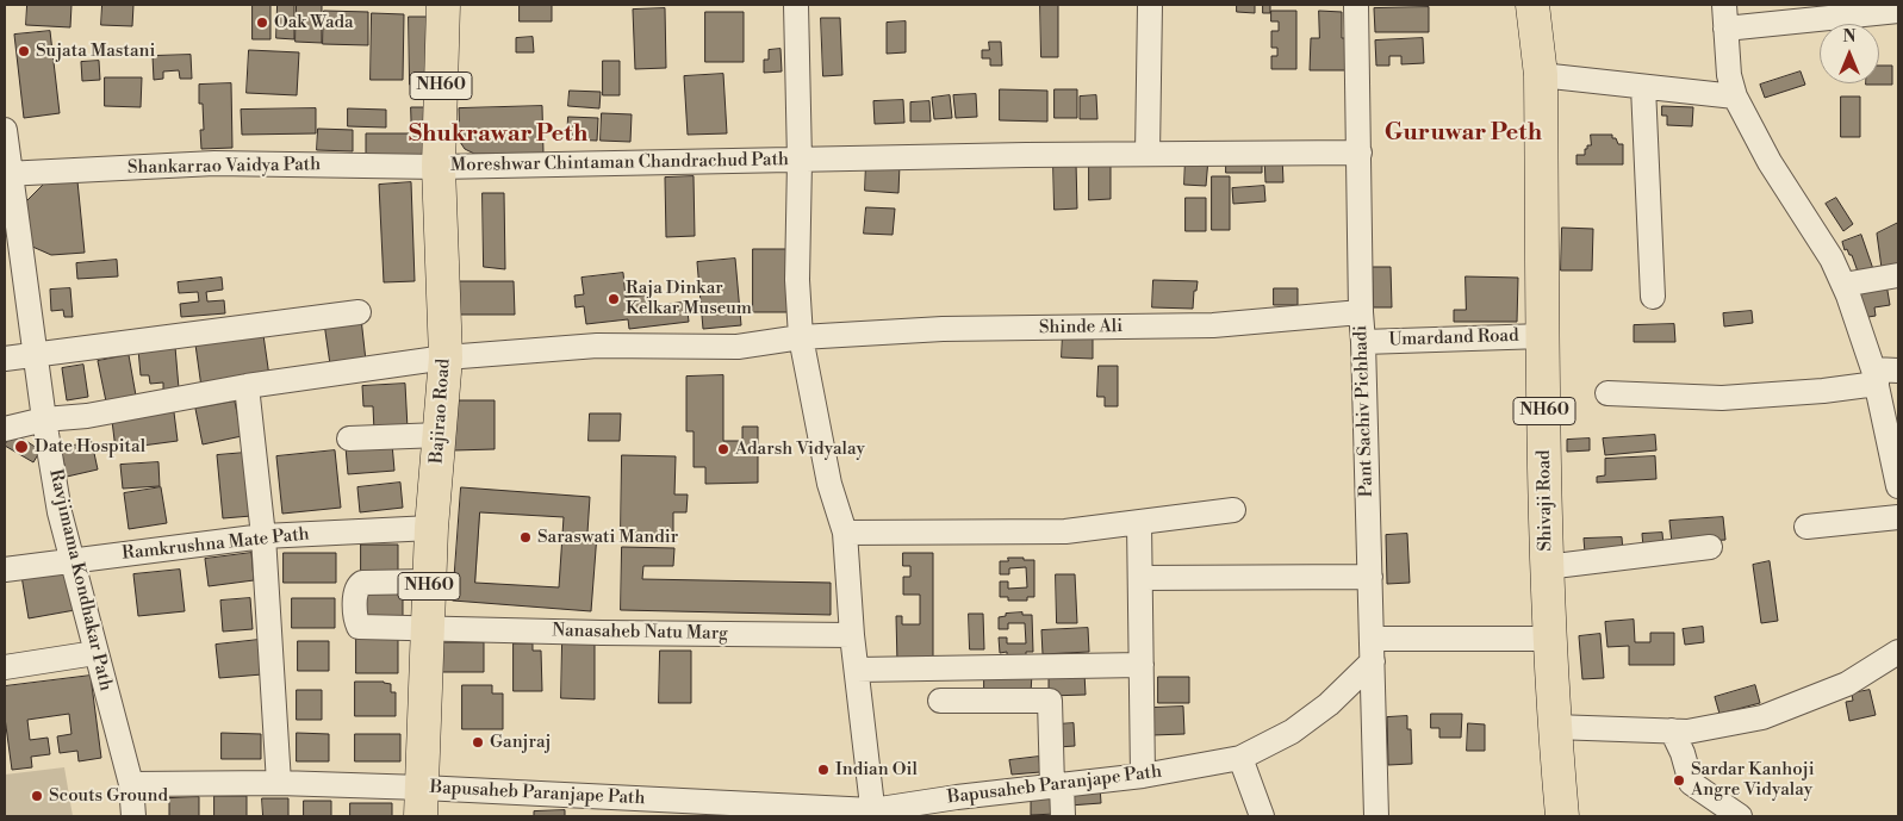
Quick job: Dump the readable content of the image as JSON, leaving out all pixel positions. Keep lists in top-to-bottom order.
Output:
{
  "streets": {
    "highway": ["NH60", "Bajirao Road", "Shivaji Road"],
    "street": [
      "Moreshwar Chintaman Chandrachud Path",
      "Shankarrao Vaidya Path",
      "Shinde Ali",
      "Umardand Road",
      "Pant Sachiv Pichhadi",
      "Ramkrushna Mate Path",
      "Ravjimama Kondhakar Path",
      "Nanasaheb Natu Marg",
      "Bapusaheb Paranjape Path"
    ]
  },
  "crossings": [
    ["Moreshwar Chintaman Chandrachud Path", "Shankarrao Vaidya Path"],
    ["Moreshwar Chintaman Chandrachud Path", "Bajirao Road"],
    ["Moreshwar Chintaman Chandrachud Path", "Pant Sachiv Pichhadi"],
    ["Shankarrao Vaidya Path", "Bajirao Road"],
    ["Shankarrao Vaidya Path", "Ravjimama Kondhakar Path"],
    ["Shinde Ali", "Bajirao Road"],
    ["Shinde Ali", "Pant Sachiv Pichhadi"],
    ["Shinde Ali", "Ravjimama Kondhakar Path"],
    ["Umardand Road", "Pant Sachiv Pichhadi"],
    ["Umardand Road", "Shivaji Road"],
    ["Bajirao Road", "Ramkrushna Mate Path"],
    ["Bajirao Road", "Nanasaheb Natu Marg"],
    ["Bajirao Road", "Bapusaheb Paranjape Path"],
    ["Pant Sachiv Pichhadi", "Bapusaheb Paranjape Path"],
    ["Ramkrushna Mate Path", "Ravjimama Kondhakar Path"],
    ["Ravjimama Kondhakar Path", "Bapusaheb Paranjape Path"]
  ],
  "districts": ["Guruwar Peth", "Shukrawar Peth"],
  "places": [
    "Oak Wada",
    "Sujata Mastani",
    "Raja Dinkar Kelkar Museum",
    "Date Hospital",
    "Adarsh Vidyalay",
    "Saraswati Mandir",
    "Ganjraj",
    "Indian Oil",
    "Sardar Kanhoji Angre Vidyalay",
    "Scouts Ground"
  ],
  "north": "top"
}
